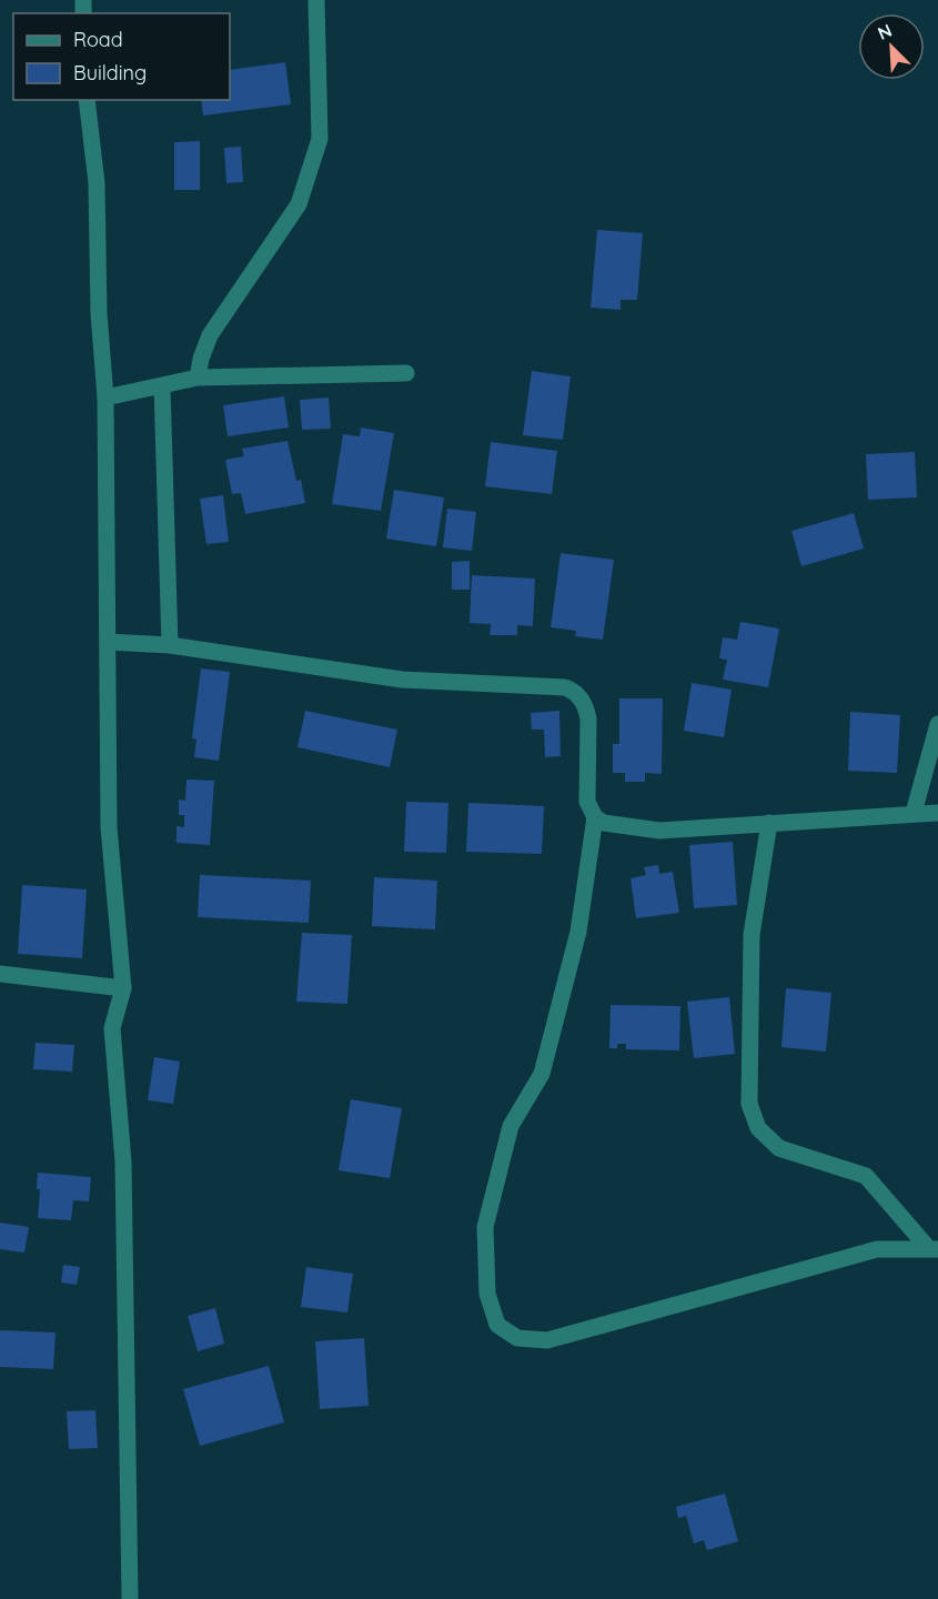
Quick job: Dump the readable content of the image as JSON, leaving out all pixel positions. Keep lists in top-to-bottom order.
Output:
{
  "legend": ["Road", "Building"],
  "north": "top left"
}
